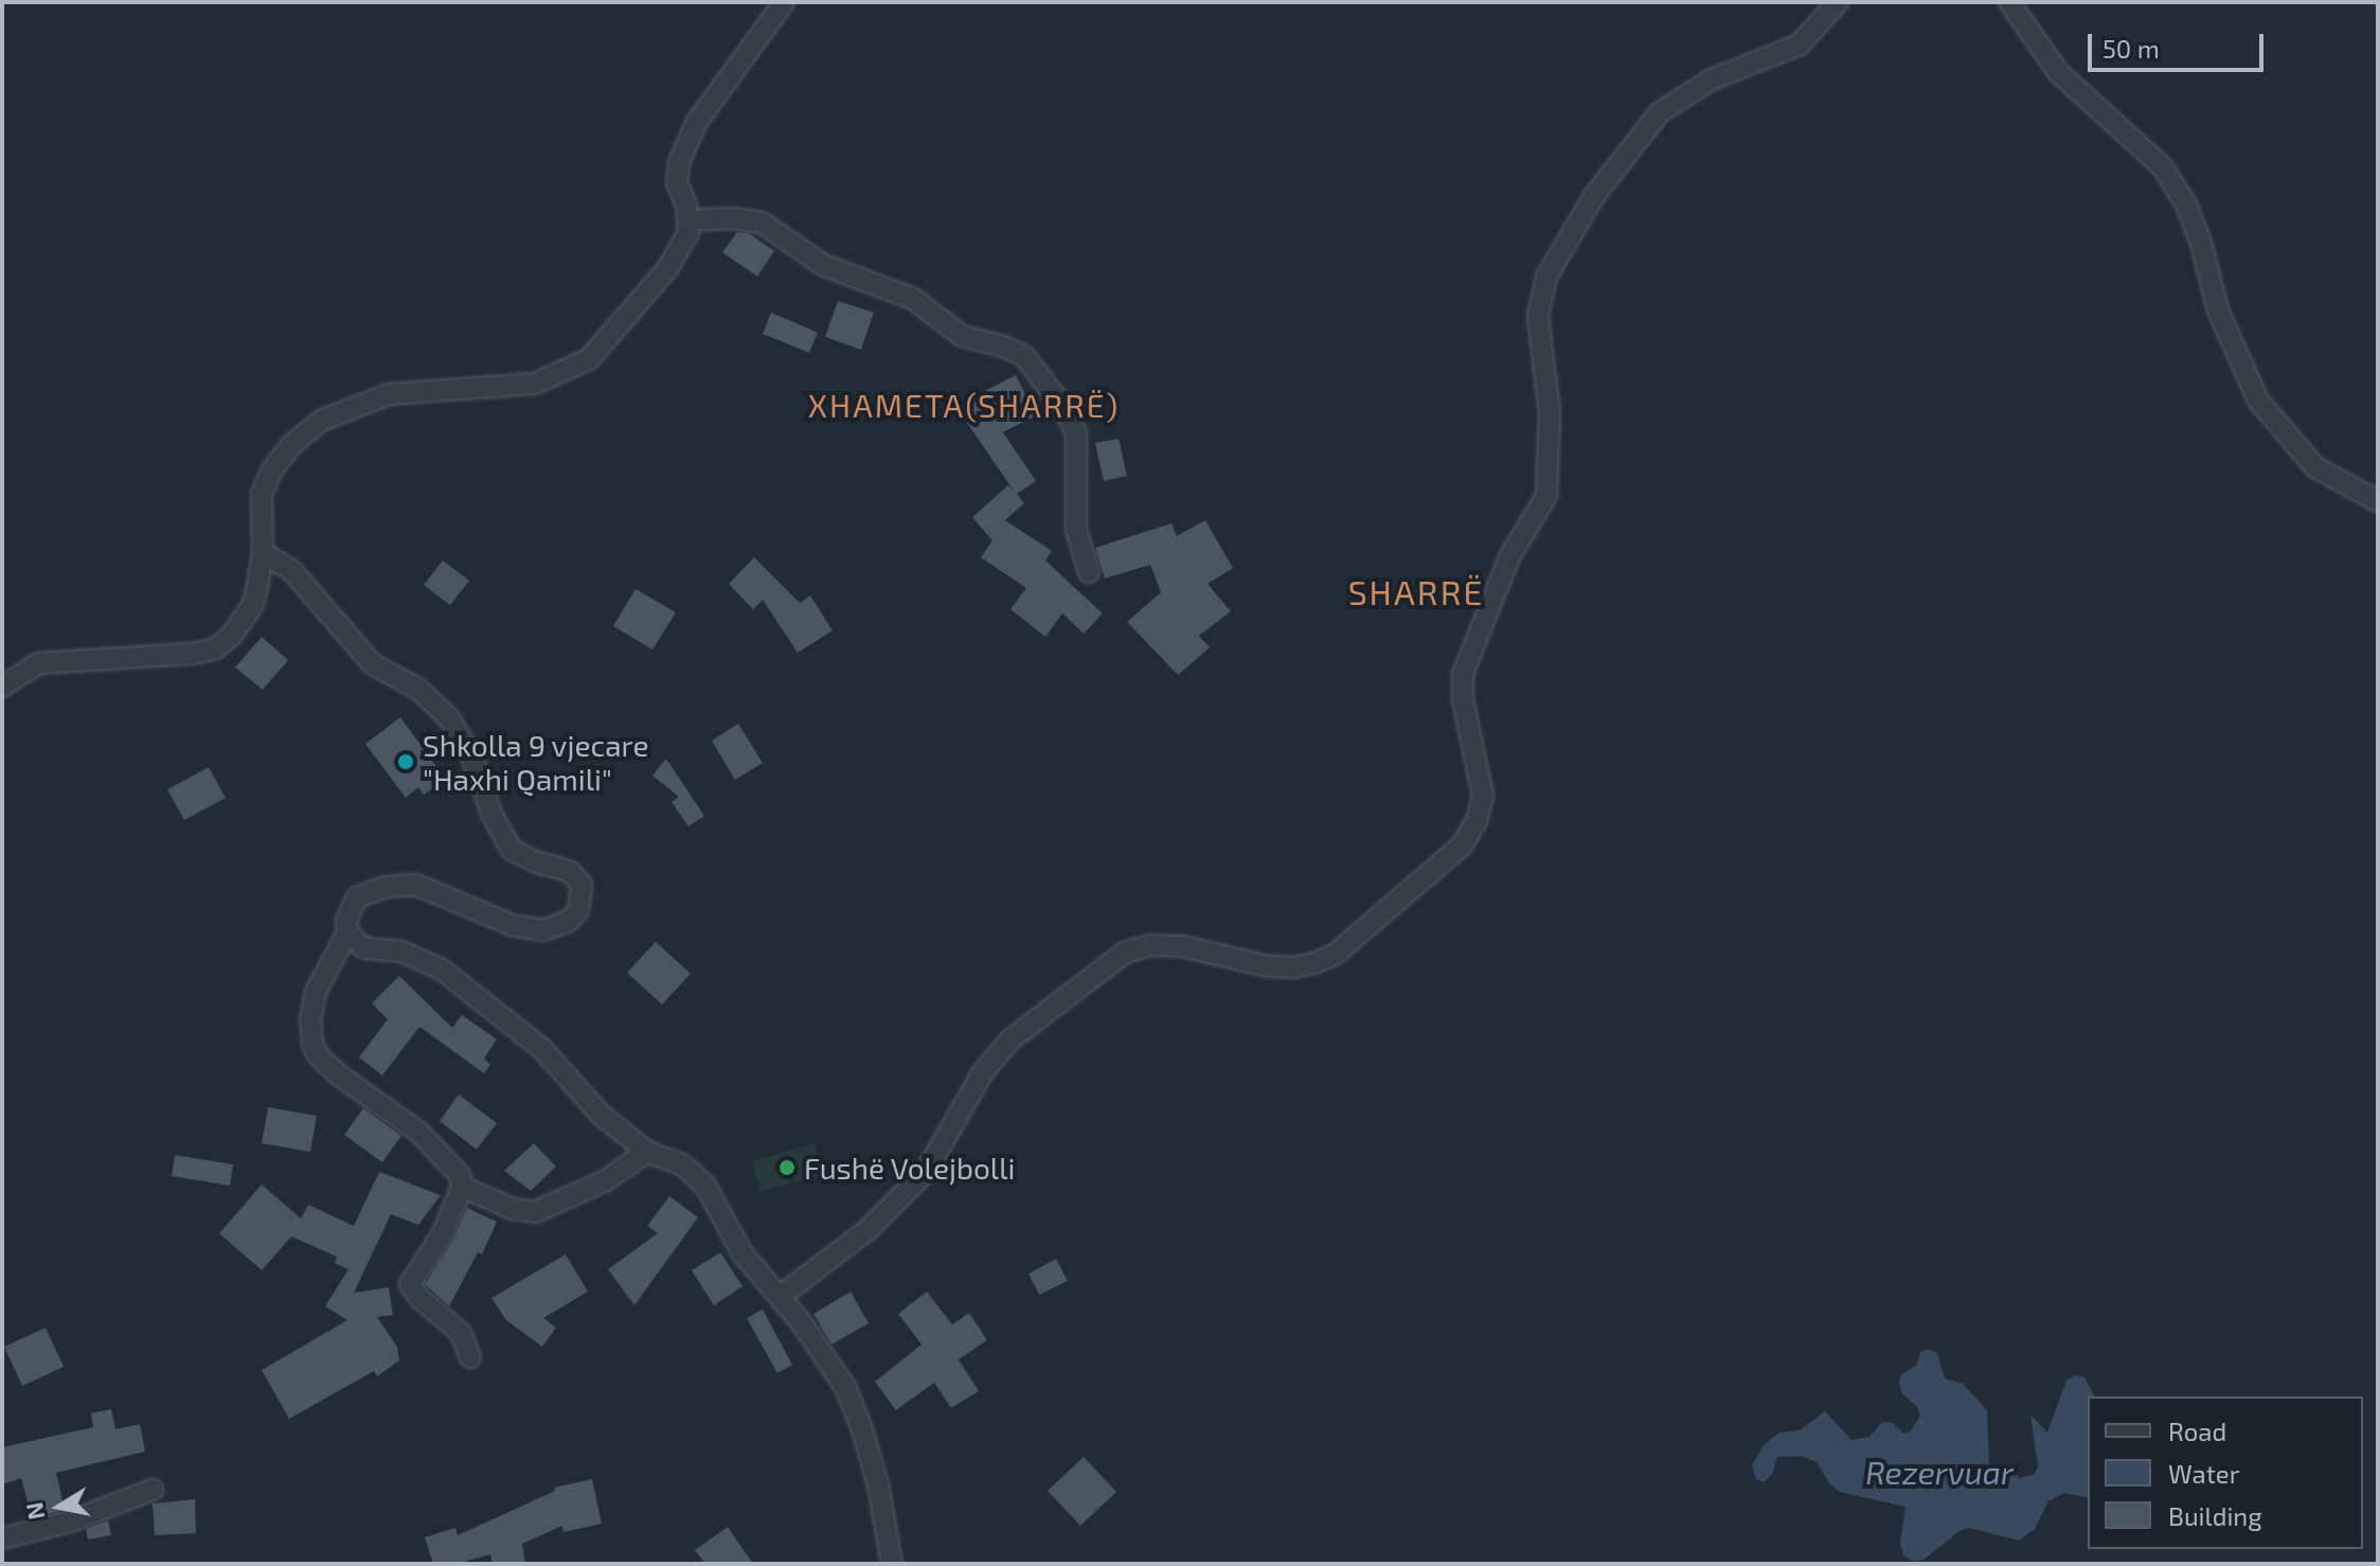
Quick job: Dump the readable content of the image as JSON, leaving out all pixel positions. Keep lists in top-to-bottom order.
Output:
{
  "districts": ["XHAMETA(SHARRË)", "SHARRË"],
  "water": ["Rezervuar"],
  "places": ["Shkolla 9 vjecare \"Haxhi Qamili\"", "Fushë Volejbolli"],
  "legend": ["Road", "Water", "Building"],
  "scale_bar": "50 m",
  "north": "left"
}
